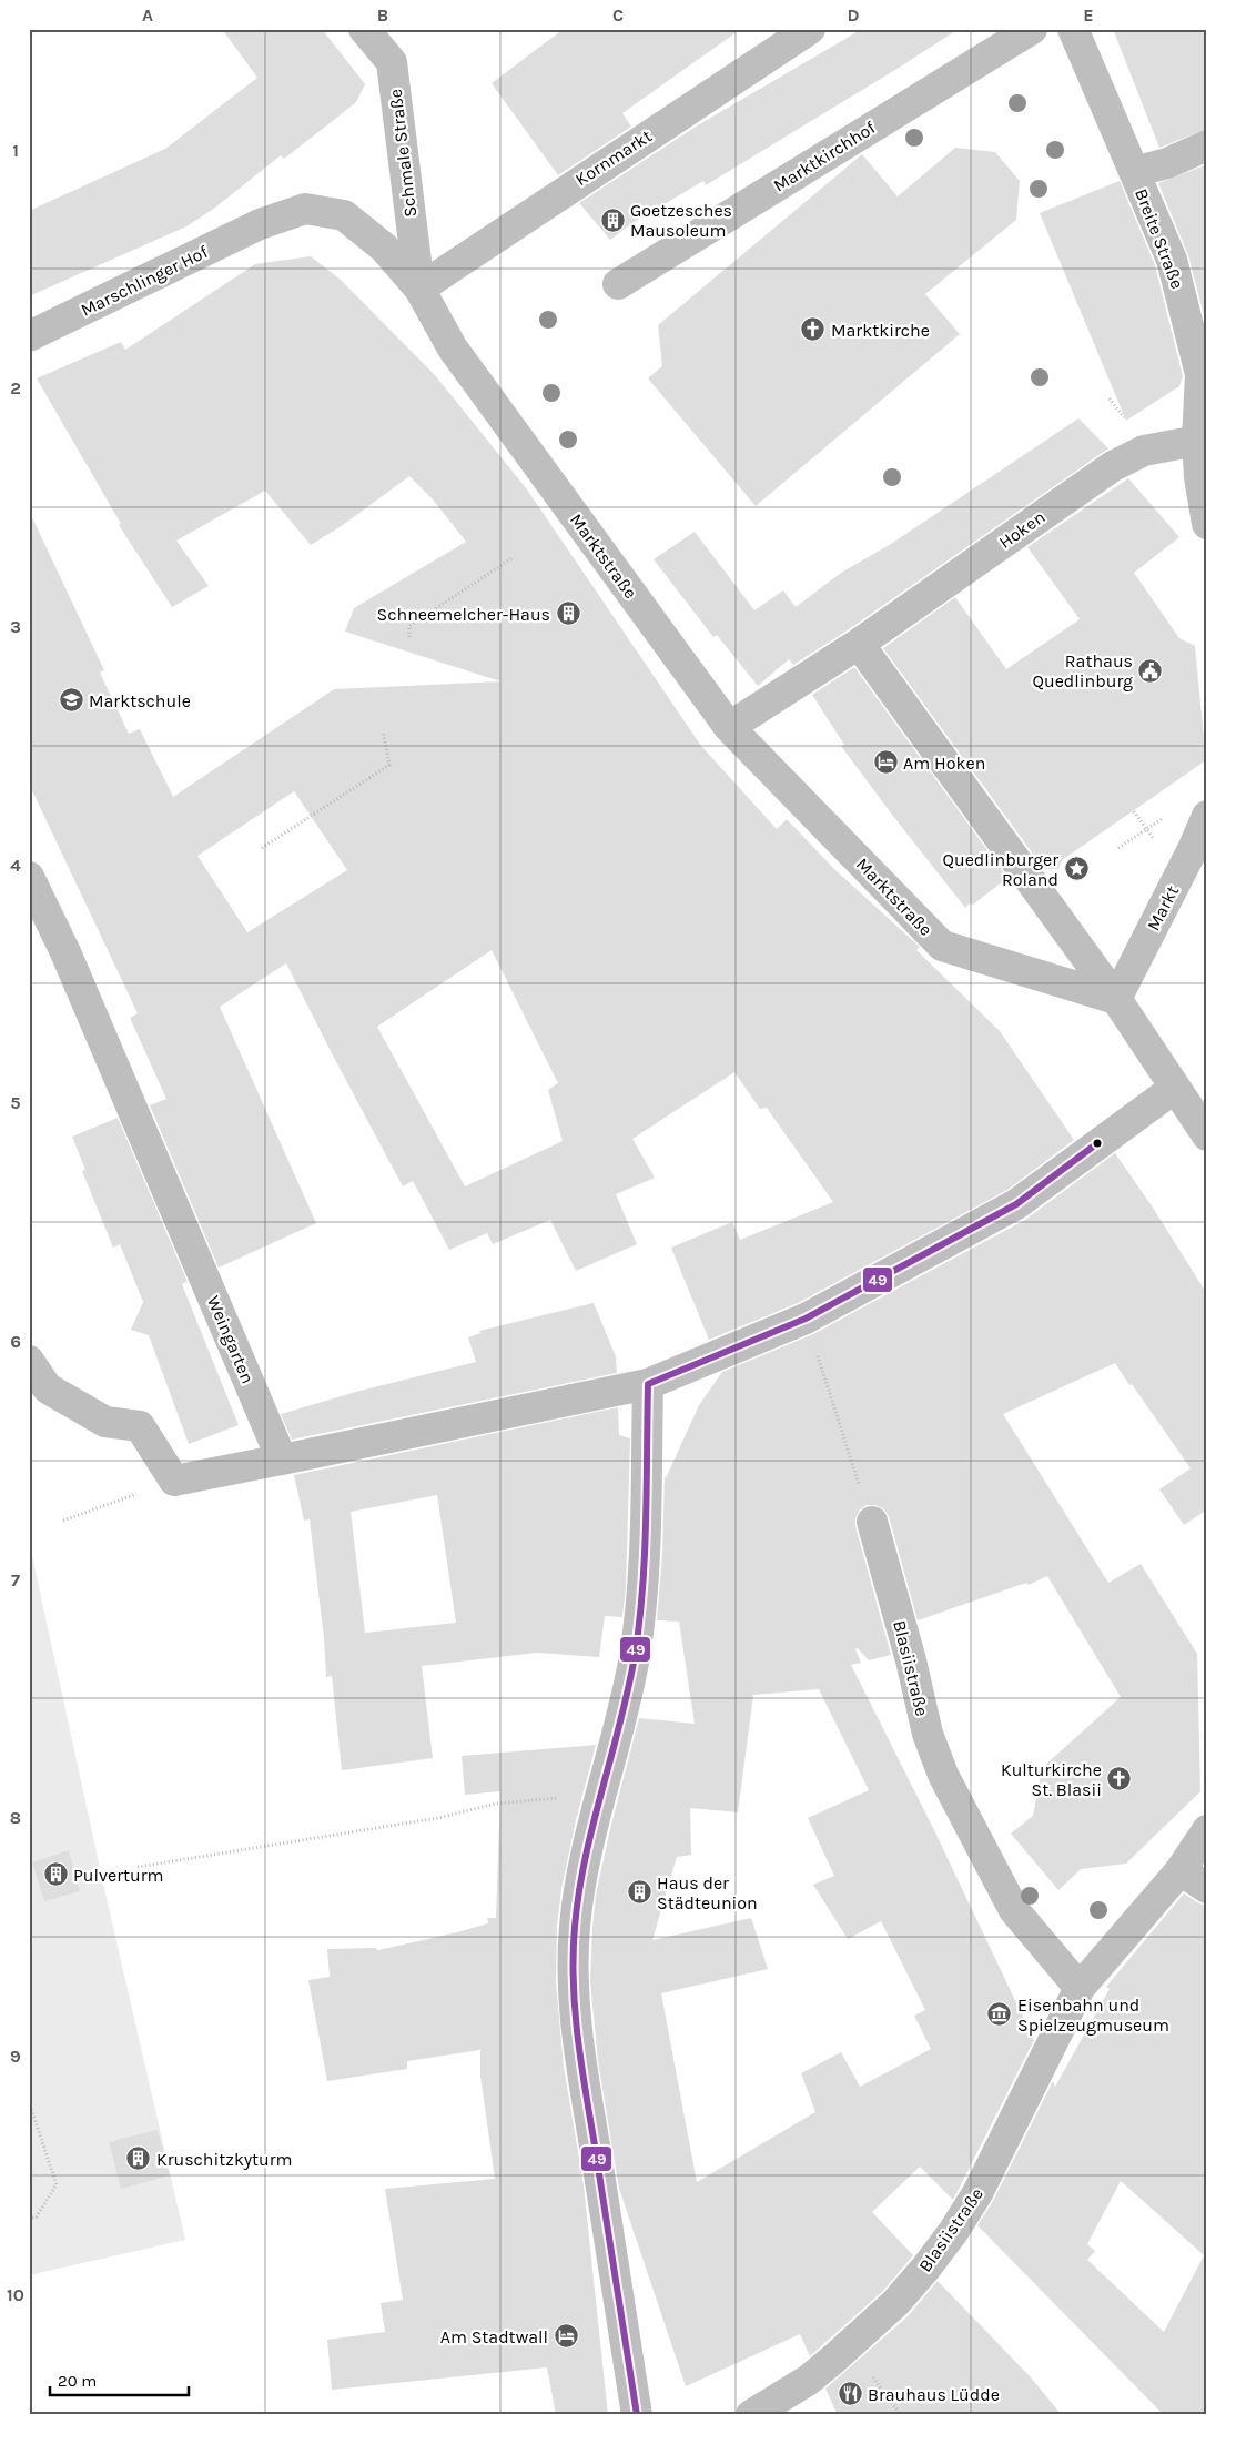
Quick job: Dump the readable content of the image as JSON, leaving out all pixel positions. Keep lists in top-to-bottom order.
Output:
{
  "streets": {
    "street": [
      "Schmale Straße",
      "Marktkirchhof",
      "Kornmarkt",
      "Breite Straße",
      "Marschlinger Hof",
      "Hoken",
      "Marktstraße",
      "Markt",
      "Weingarten",
      "Blasiistraße"
    ]
  },
  "crossings": [
    ["Schmale Straße", "Kornmarkt"],
    ["Schmale Straße", "Marktstraße"],
    ["Kornmarkt", "Marktstraße"],
    ["Breite Straße", "Hoken"],
    ["Marschlinger Hof", "Marktstraße"],
    ["Hoken", "Marktstraße"],
    ["Marktstraße", "Markt"]
  ],
  "places": {
    "building": [
      "Goetzesches Mausoleum",
      "Schneemelcher-Haus",
      "Pulverturm",
      "Haus der Städteunion",
      "Kruschitzkyturm"
    ],
    "church": ["Marktkirche", "Kulturkirche St. Blasii"],
    "public building": ["Rathaus Quedlinburg"],
    "school or university": ["Marktschule"],
    "hotel": ["Am Hoken", "Am Stadtwall"],
    "place": ["Quedlinburger Roland"],
    "museum": ["Eisenbahn und Spielzeugmuseum"],
    "restaurant": ["Brauhaus Lüdde"]
  },
  "lines": ["transit line 49"],
  "scale_bar": "20 m",
  "grid": {
    "columns": [
      "A",
      "B",
      "C",
      "D",
      "E"
    ],
    "rows": [
      "1",
      "2",
      "3",
      "4",
      "5",
      "6",
      "7",
      "8",
      "9",
      "10"
    ]
  }
}
